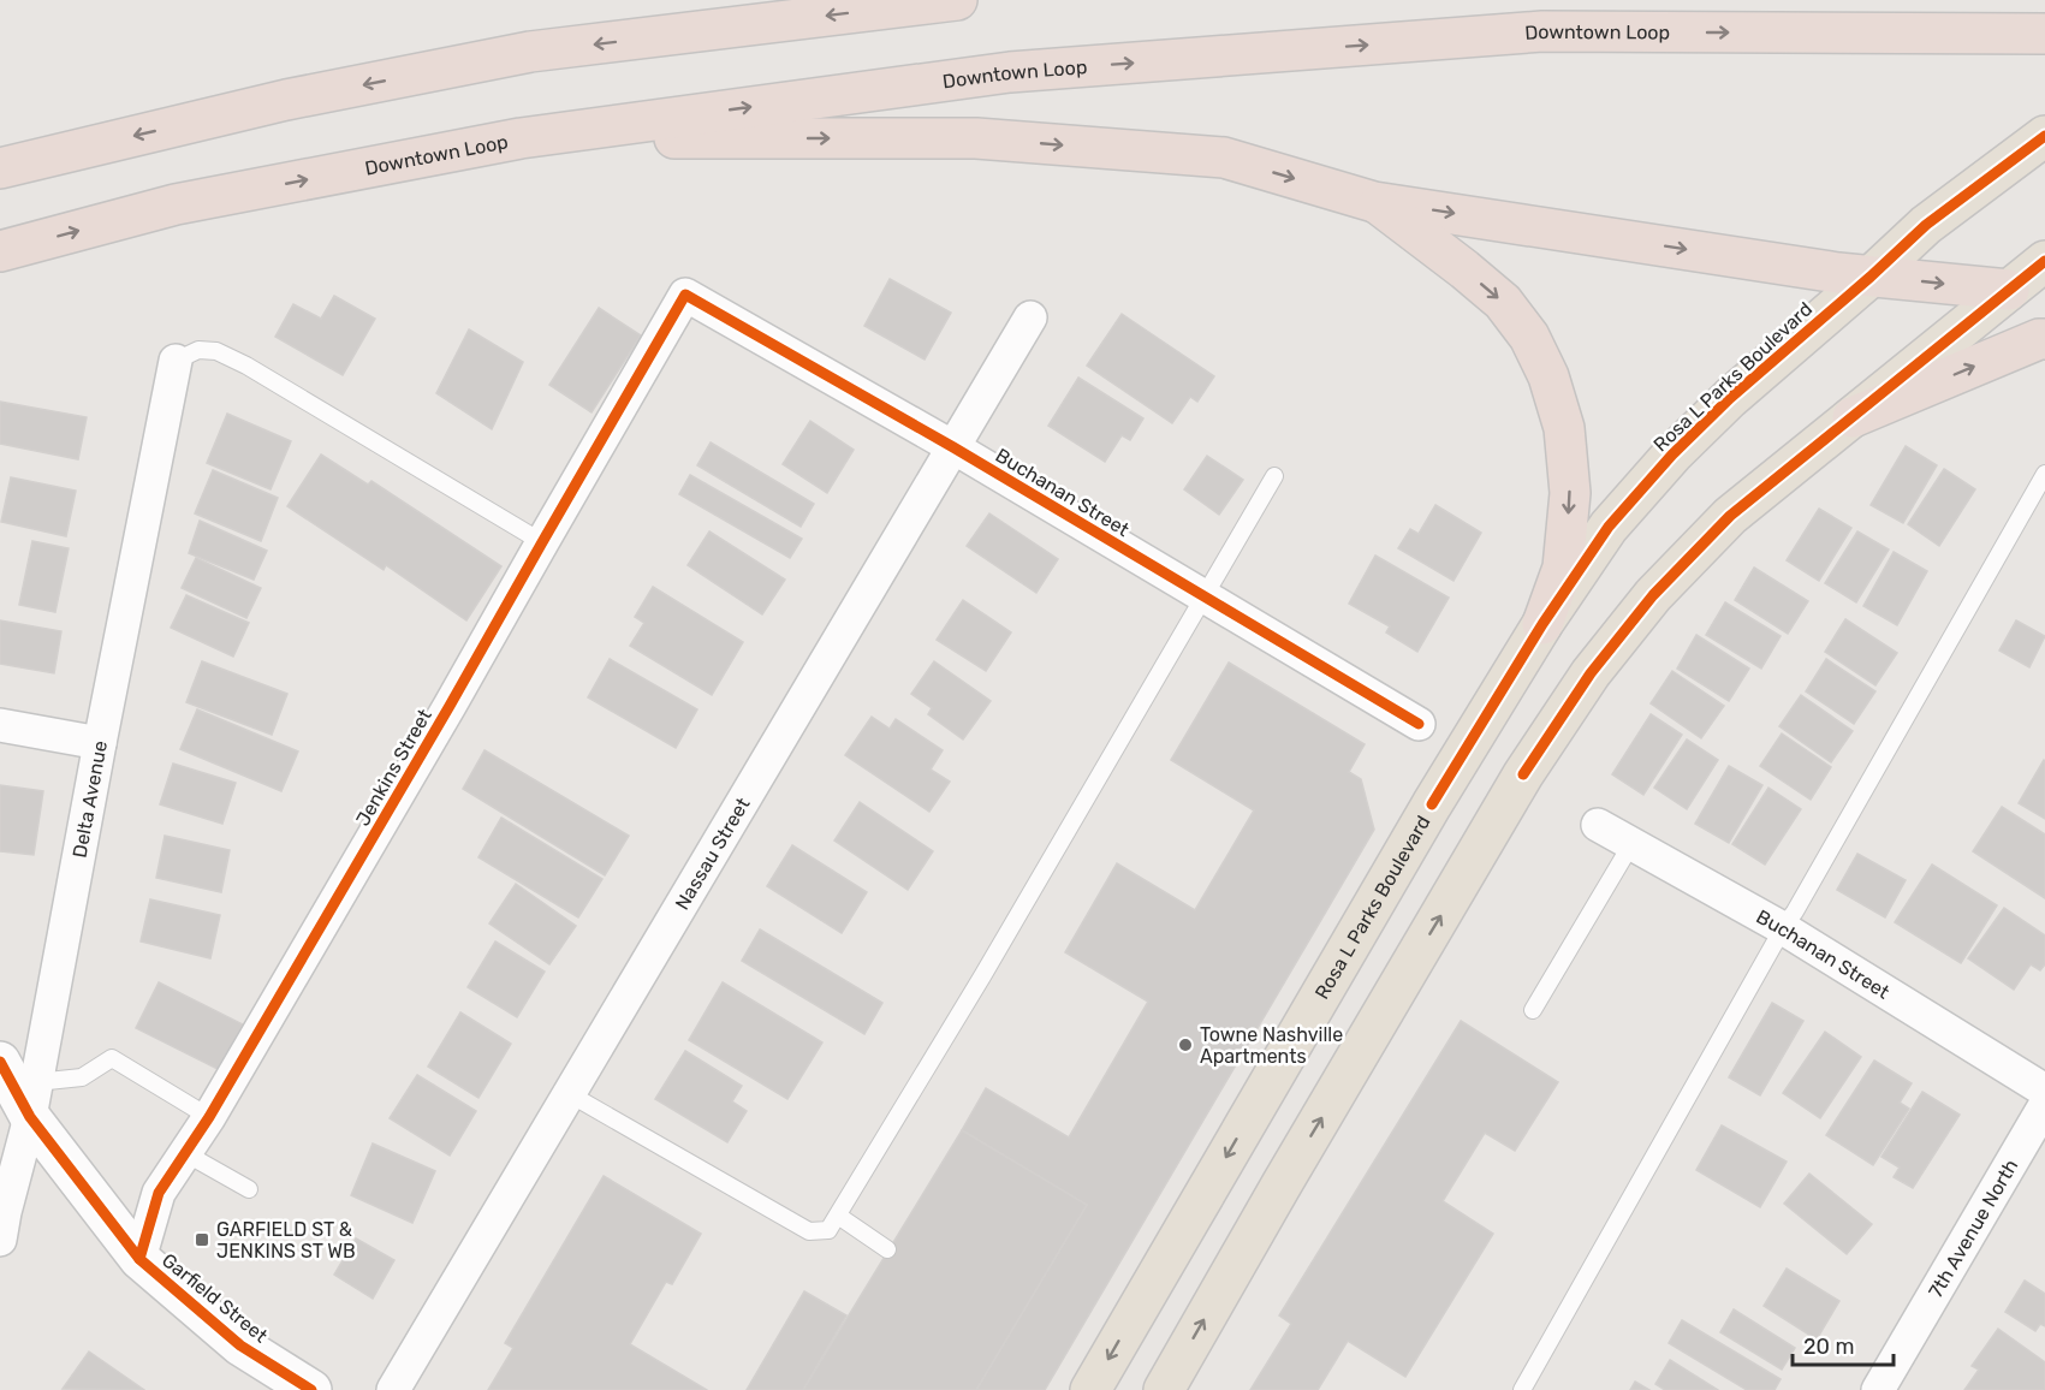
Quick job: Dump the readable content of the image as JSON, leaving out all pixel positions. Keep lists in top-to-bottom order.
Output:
{
  "streets": {
    "highway": ["Downtown Loop"],
    "main road": ["Rosa L Parks Boulevard"],
    "street": [
      "Buchanan Street",
      "Jenkins Street",
      "Delta Avenue",
      "Nassau Street",
      "7th Avenue North",
      "Garfield Street"
    ]
  },
  "crossings": [
    ["Buchanan Street", "Jenkins Street"],
    ["Buchanan Street", "Nassau Street"],
    ["Jenkins Street", "Garfield Street"],
    ["Delta Avenue", "Garfield Street"]
  ],
  "places": {
    "other": ["Towne Nashville Apartments"],
    "transit": ["GARFIELD ST & JENKINS ST WB"]
  },
  "scale_bar": "20 m"
}
